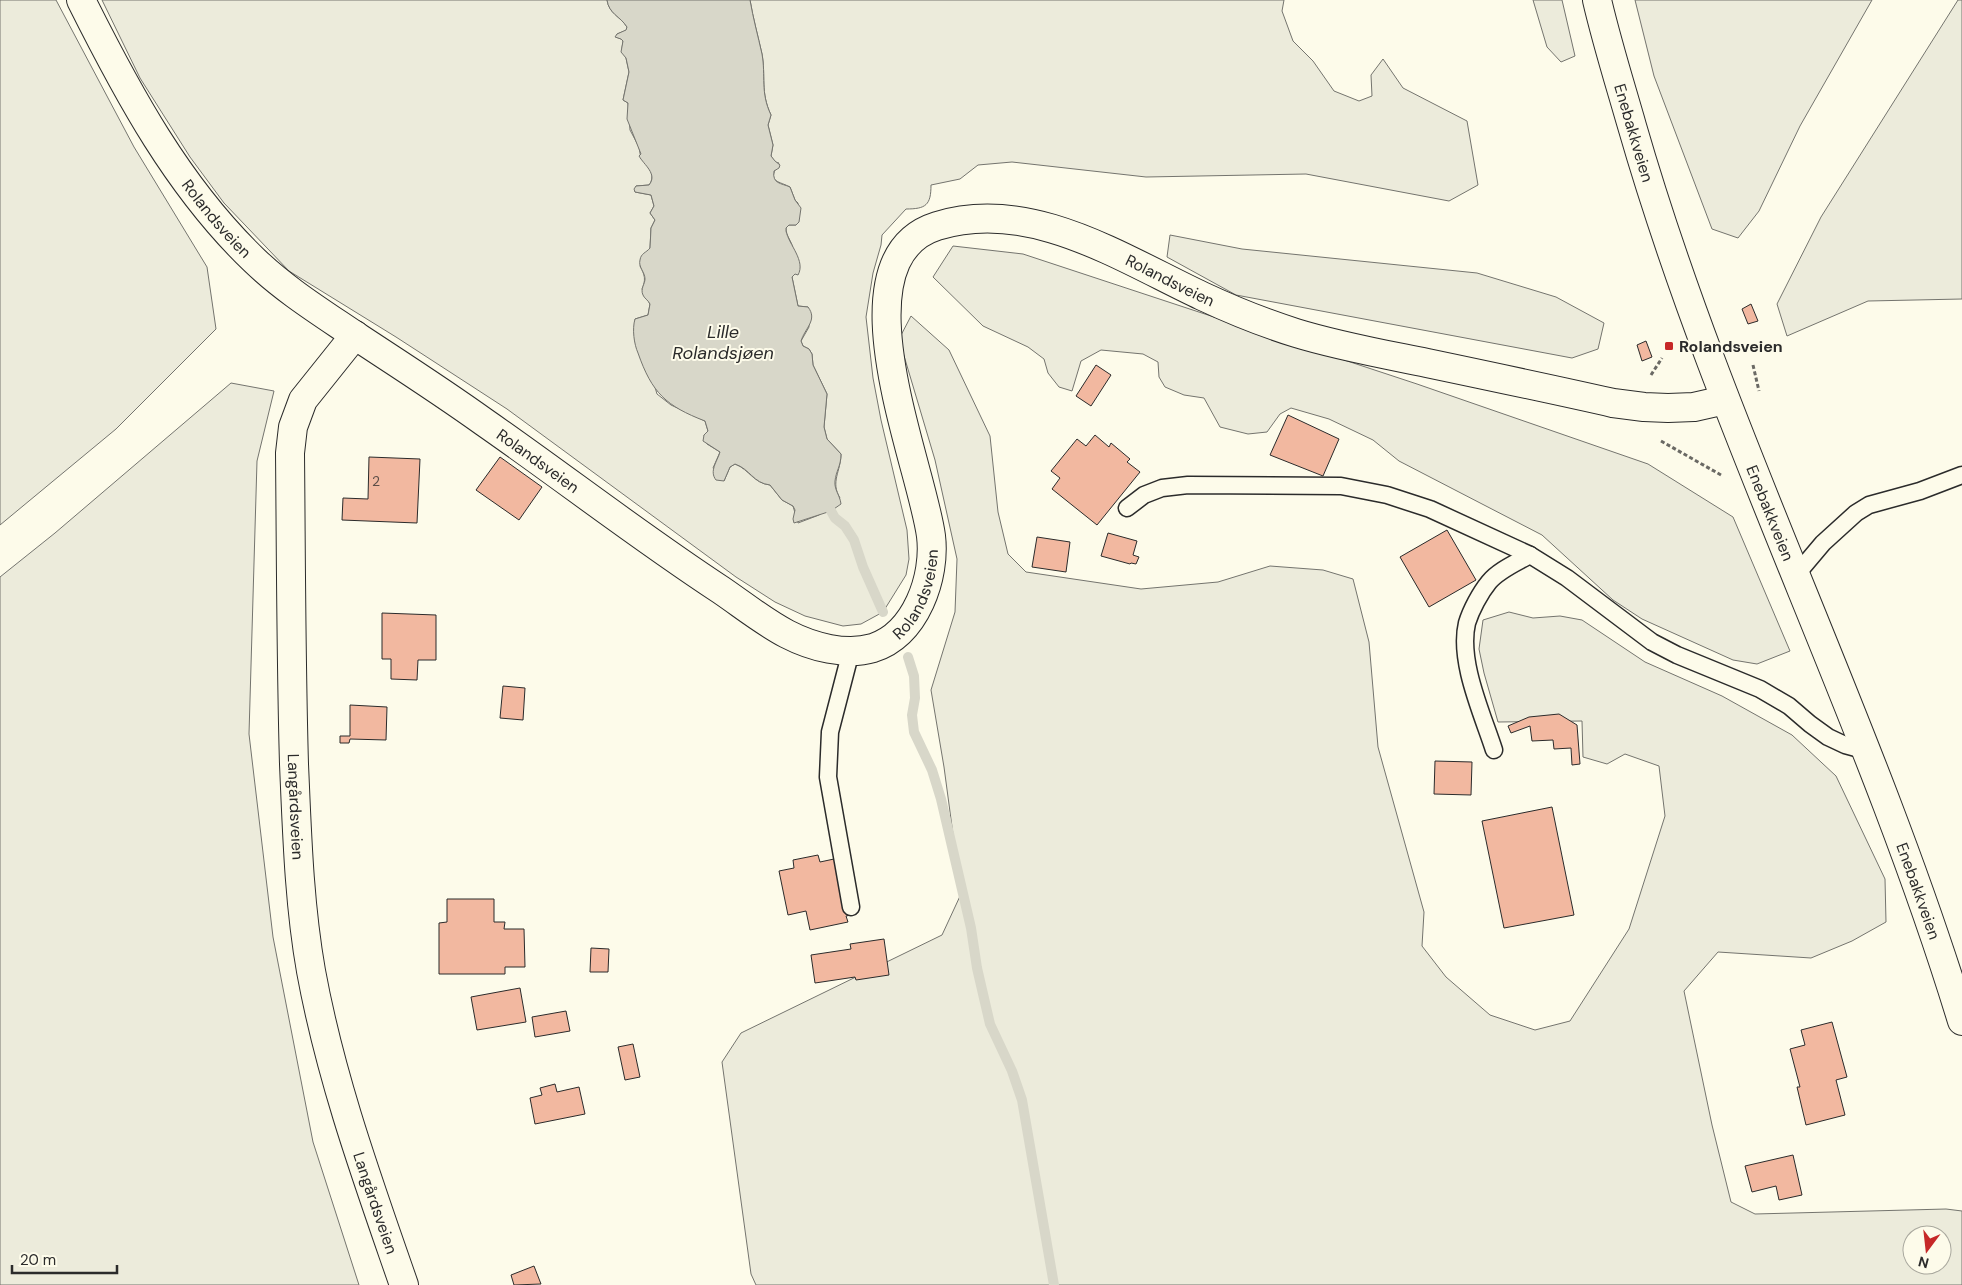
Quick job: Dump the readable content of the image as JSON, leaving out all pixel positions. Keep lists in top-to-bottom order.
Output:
{
  "streets": {
    "street": ["Enebakkveien", "Rolandsveien", "Langårdsveien"]
  },
  "crossings": [
    ["Enebakkveien", "Rolandsveien"],
    ["Rolandsveien", "Langårdsveien"]
  ],
  "water": ["Lille Rolandsjøen"],
  "places": {
    "transit": ["Rolandsveien"]
  },
  "house_numbers": ["2"],
  "scale_bar": "20 m",
  "north": "bottom"
}
